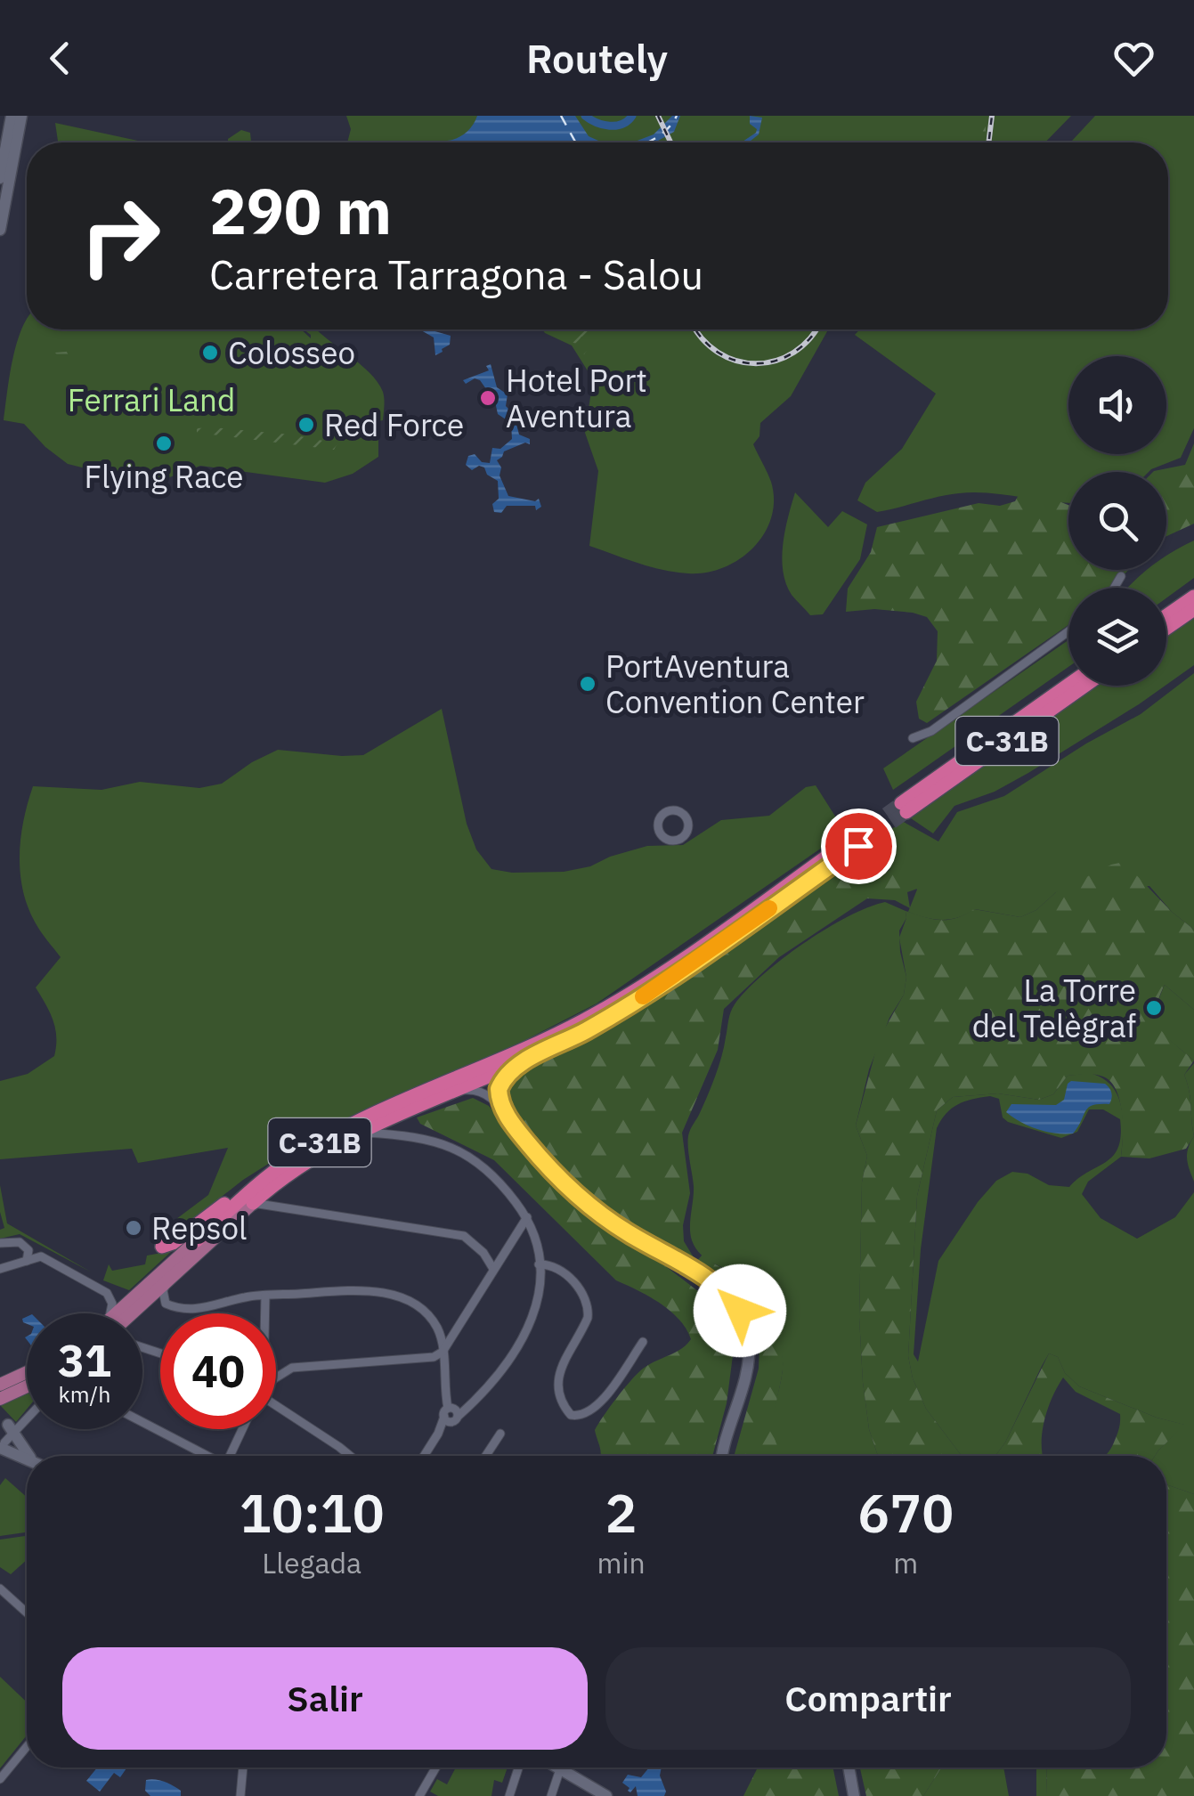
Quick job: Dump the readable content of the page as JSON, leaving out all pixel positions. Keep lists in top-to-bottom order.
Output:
{
  "streets": {
    "highway": ["C-31B"]
  },
  "parks": ["Ferrari Land"],
  "places": [
    "Colosseo",
    "Hotel Port Aventura",
    "Red Force",
    "Flying Race",
    "PortAventura Convention Center",
    "La Torre del Telègraf",
    "Repsol"
  ],
  "page": {
    "header": "Routely",
    "turn": ["290 m", "Carretera Tarragona - Salou"],
    "speed": "31 km/h",
    "limit": "40",
    "eta": [
      "10:10",
      "Llegada",
      "2",
      "min",
      "670",
      "m"
    ],
    "buttons": ["Salir", "Compartir"]
  }
}
